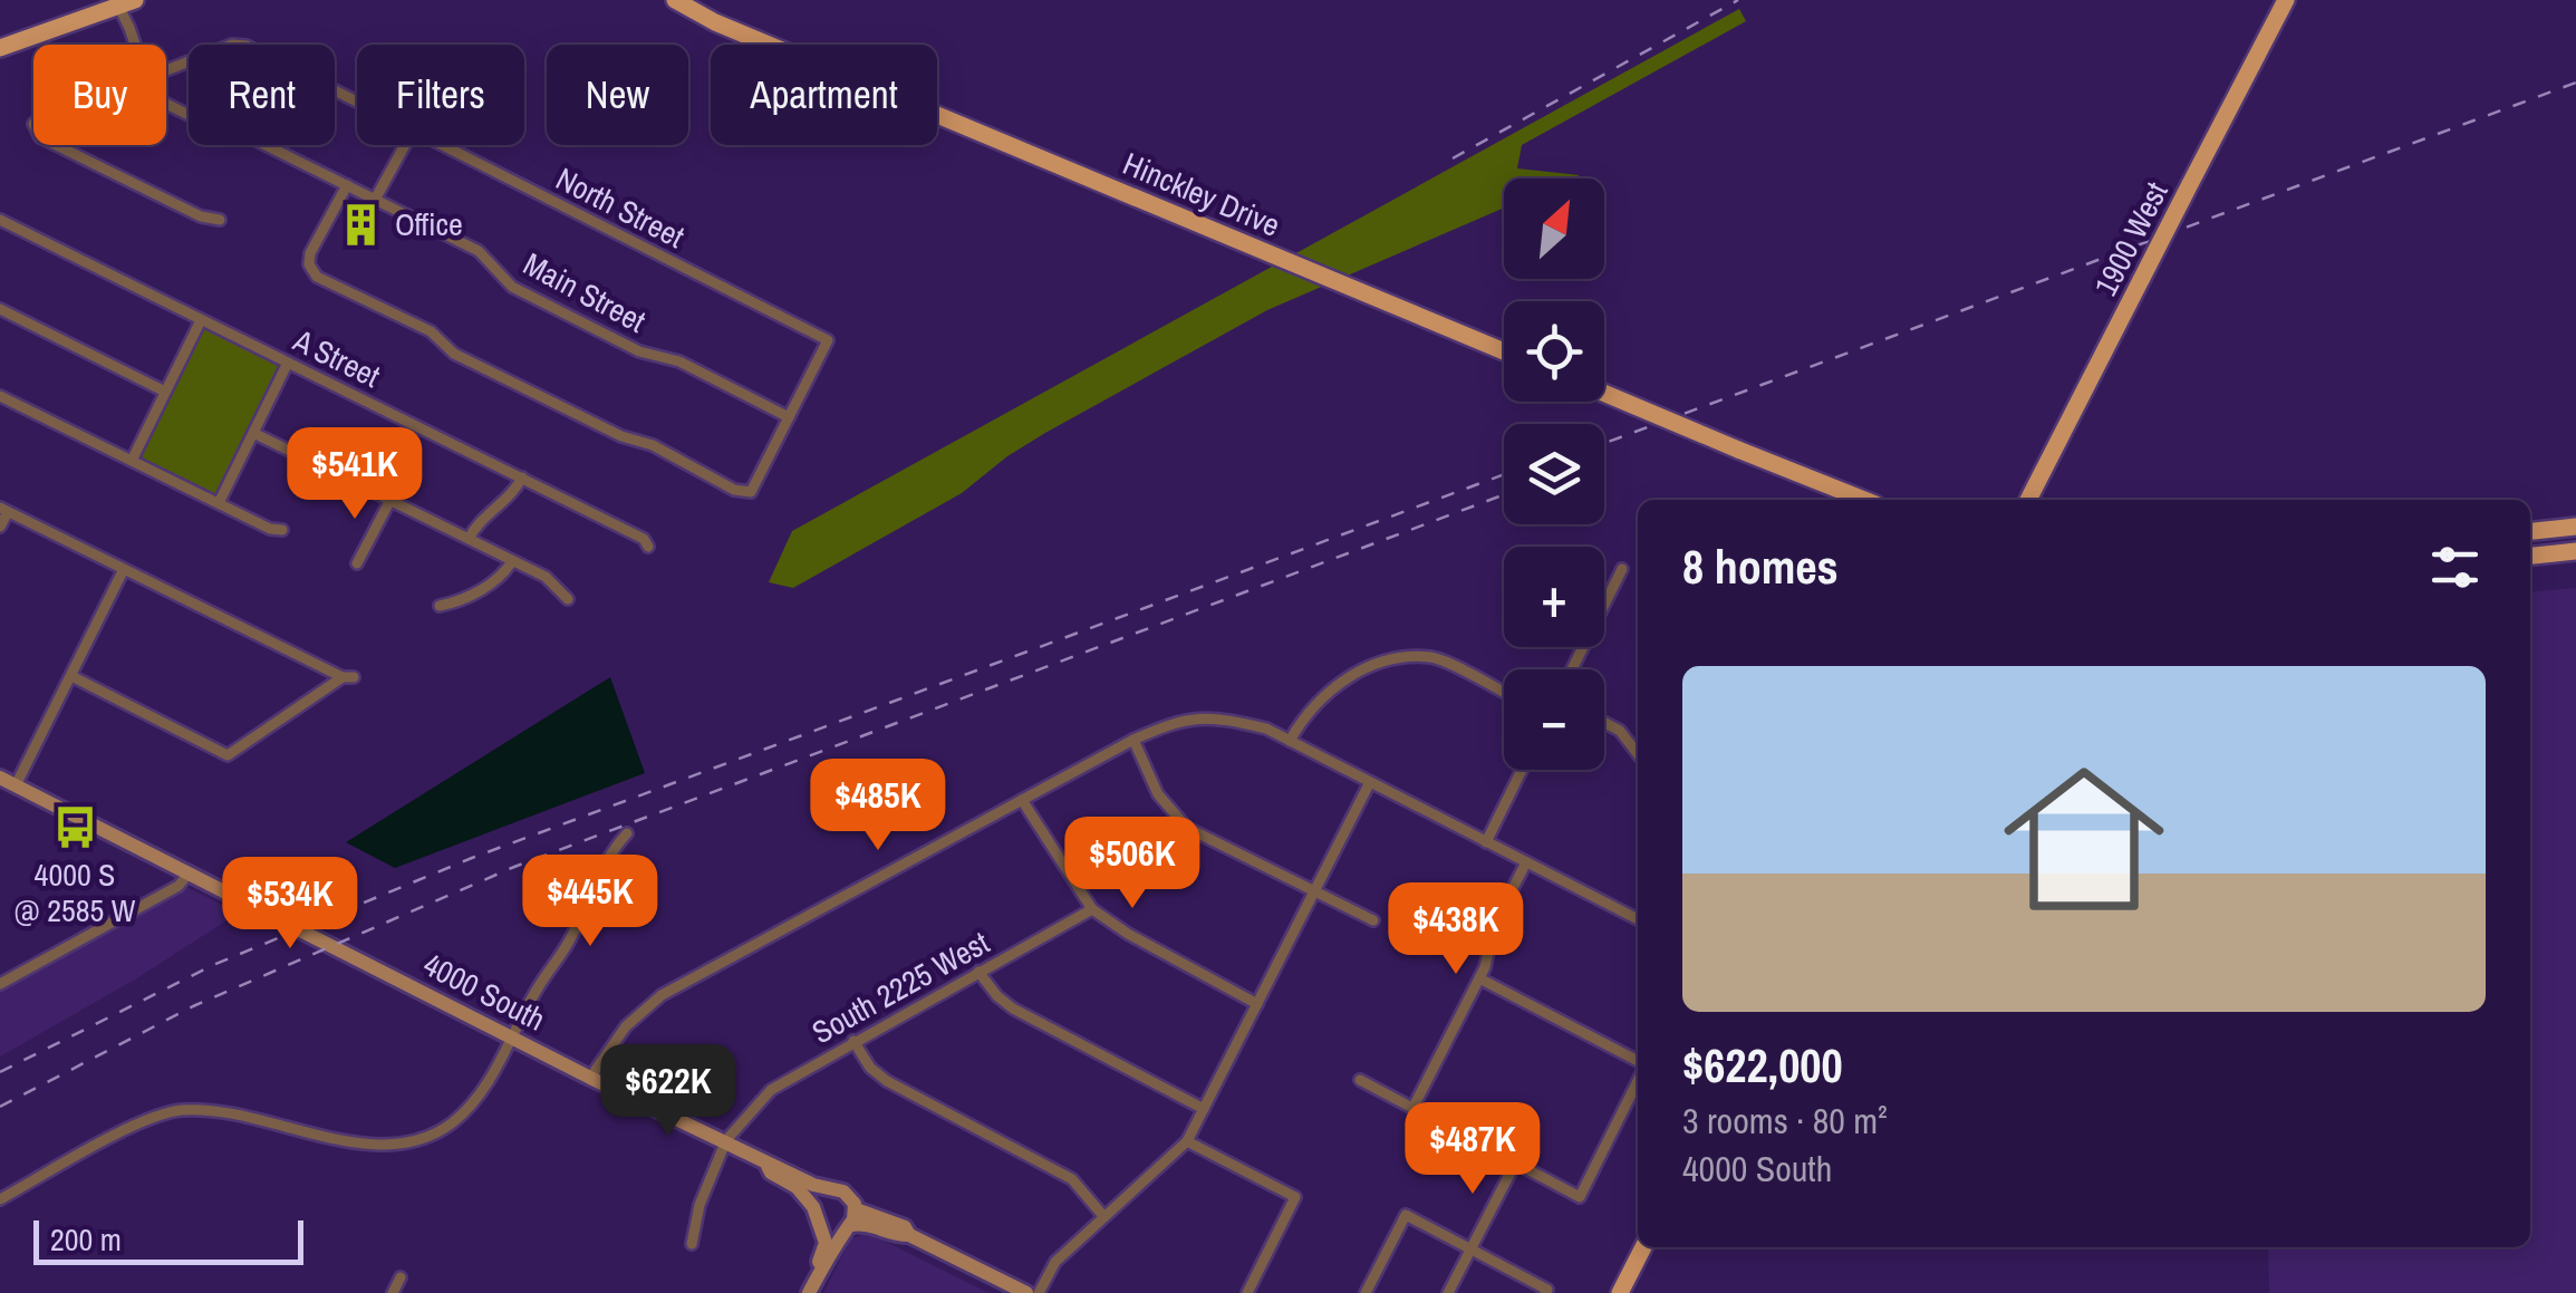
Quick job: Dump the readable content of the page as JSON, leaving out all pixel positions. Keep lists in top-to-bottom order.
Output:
{
  "streets": {
    "main road": ["Hinckley Drive", "1900 West"],
    "street": [
      "North Street",
      "Main Street",
      "A Street",
      "South 2225 West",
      "4000 South"
    ]
  },
  "crossings": [
    ["North Street", "Main Street"],
    ["South 2225 West", "4000 South"]
  ],
  "places": {
    "building": ["Office"],
    "bus stop": ["4000 S @ 2585 W"]
  },
  "scale_bar": "200 m",
  "north": "top right",
  "page": {
    "chip": [
      "Buy",
      "Rent",
      "Filters",
      "New",
      "Apartment"
    ],
    "map_buttons": ["+", "−"],
    "price": [
      "$541K",
      "$485K",
      "$506K",
      "$445K",
      "$534K",
      "$438K",
      "$622K",
      "$487K"
    ],
    "heading": "8 homes",
    "list": [
      {
        "name": "$622,000",
        "note": "3 rooms · 80 m² · 4000 South"
      }
    ],
    "scale": "200 m"
  }
}
